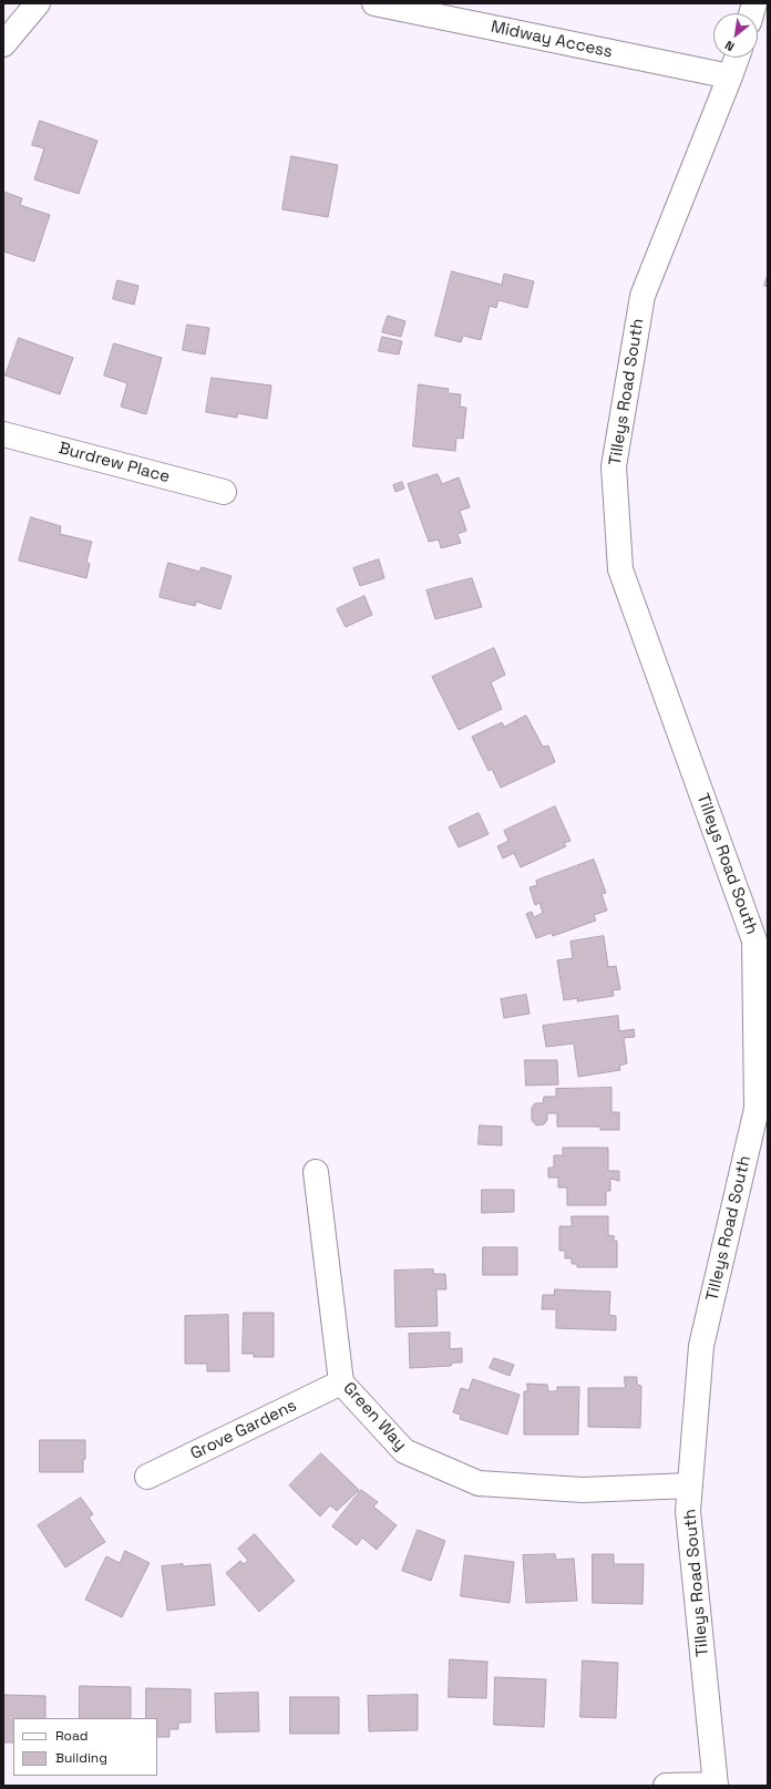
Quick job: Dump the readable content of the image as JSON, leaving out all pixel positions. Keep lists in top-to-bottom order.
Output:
{
  "streets": {
    "street": [
      "Midway Access",
      "Tilleys Road South",
      "Burdrew Place",
      "Green Way",
      "Grove Gardens"
    ]
  },
  "crossings": [
    ["Midway Access", "Tilleys Road South"],
    ["Tilleys Road South", "Green Way"],
    ["Green Way", "Grove Gardens"]
  ],
  "legend": ["Road", "Building"],
  "north": "bottom left"
}
